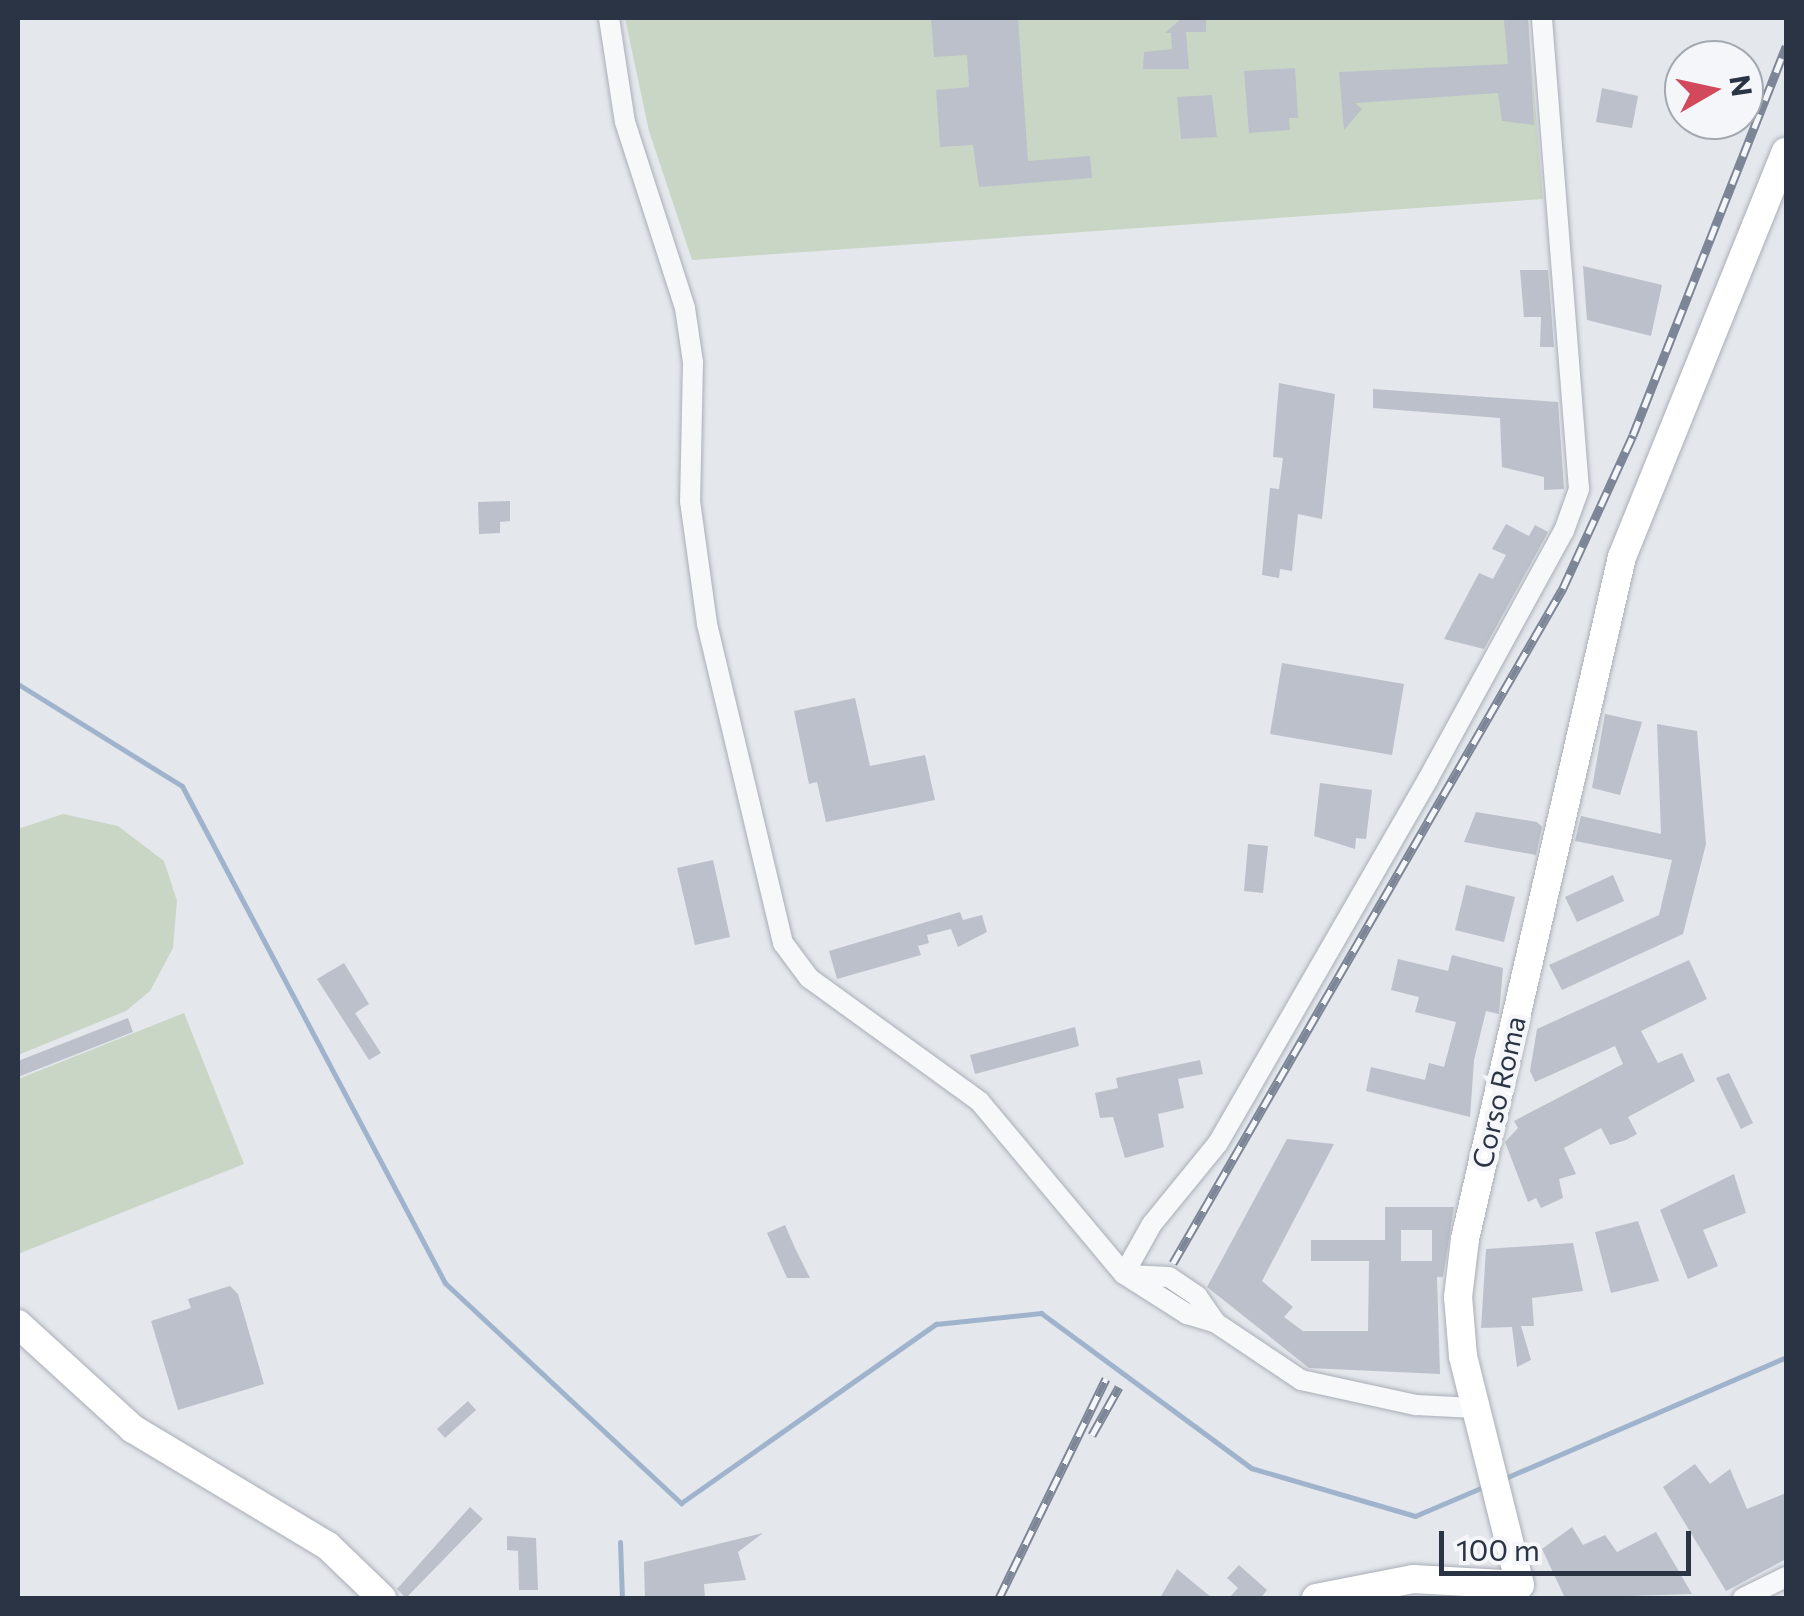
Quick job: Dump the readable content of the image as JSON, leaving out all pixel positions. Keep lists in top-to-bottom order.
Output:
{
  "streets": {
    "main road": ["Corso Roma"]
  },
  "scale_bar": "100 m",
  "north": "right"
}
